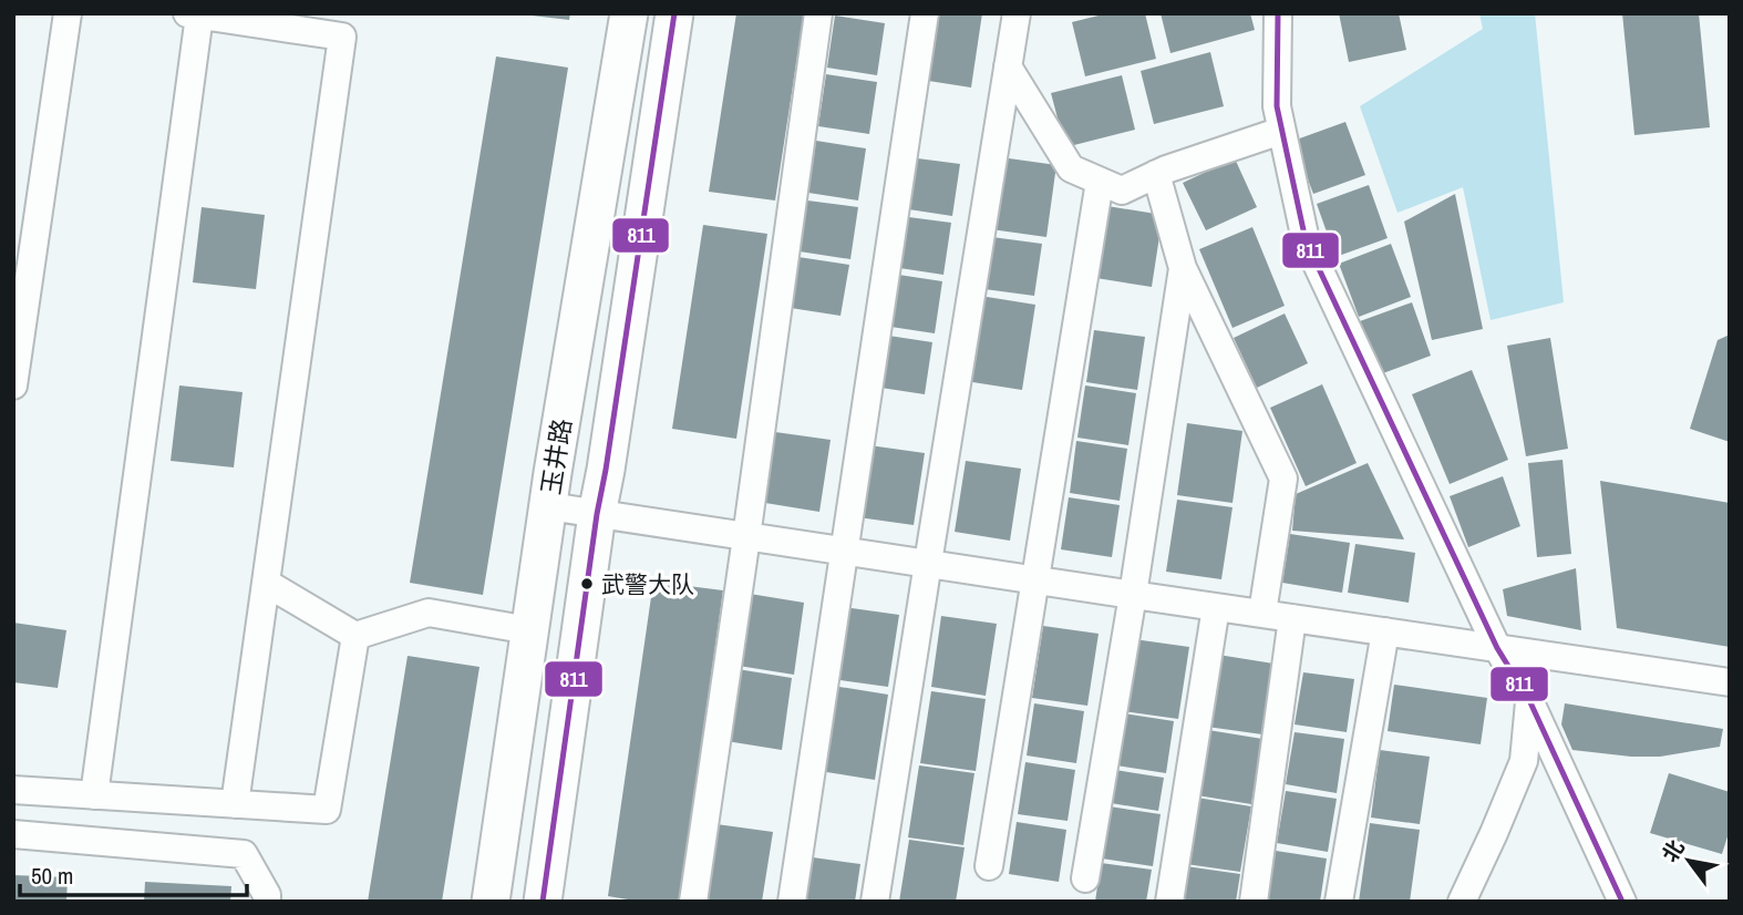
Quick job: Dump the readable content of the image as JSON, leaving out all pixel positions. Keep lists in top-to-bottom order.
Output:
{
  "streets": {
    "street": ["玉井路"]
  },
  "places": ["武警大队"],
  "lines": ["transit line 811"],
  "scale_bar": "50 m",
  "north": "top left"
}
